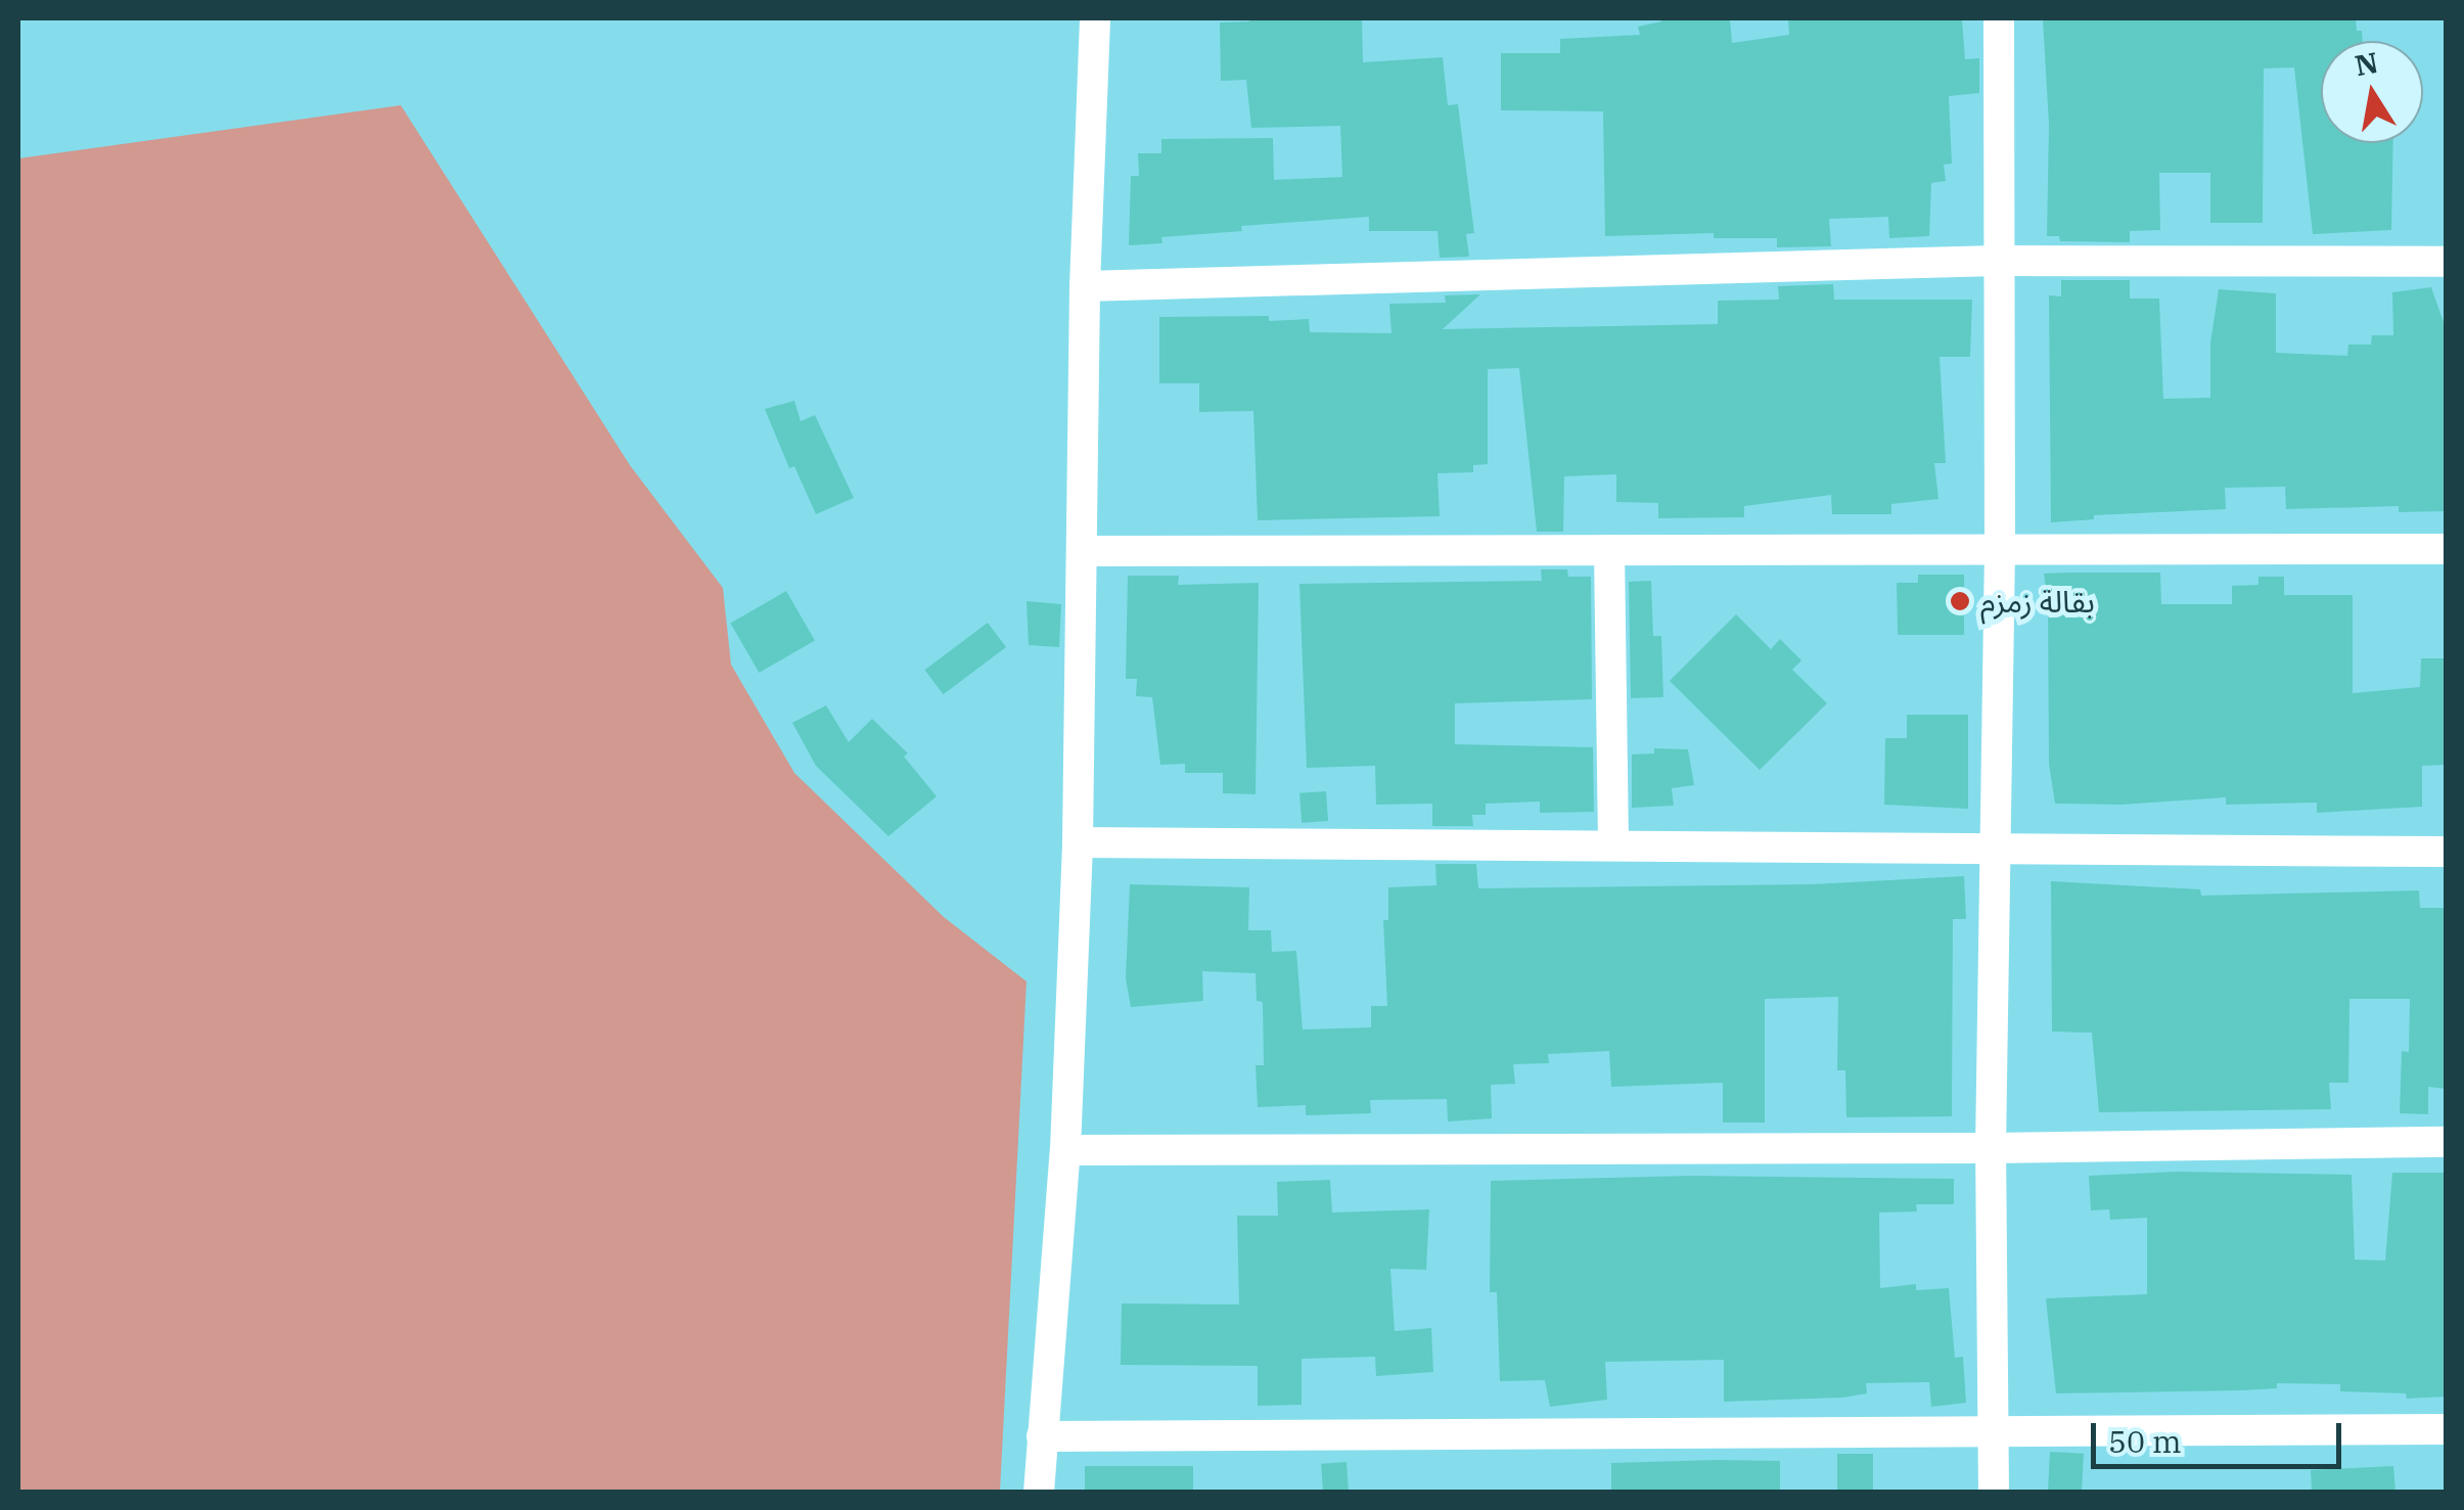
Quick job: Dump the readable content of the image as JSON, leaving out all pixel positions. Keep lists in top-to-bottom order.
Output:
{
  "places": ["بقالة زمزم"],
  "scale_bar": "50 m",
  "north": "top"
}
